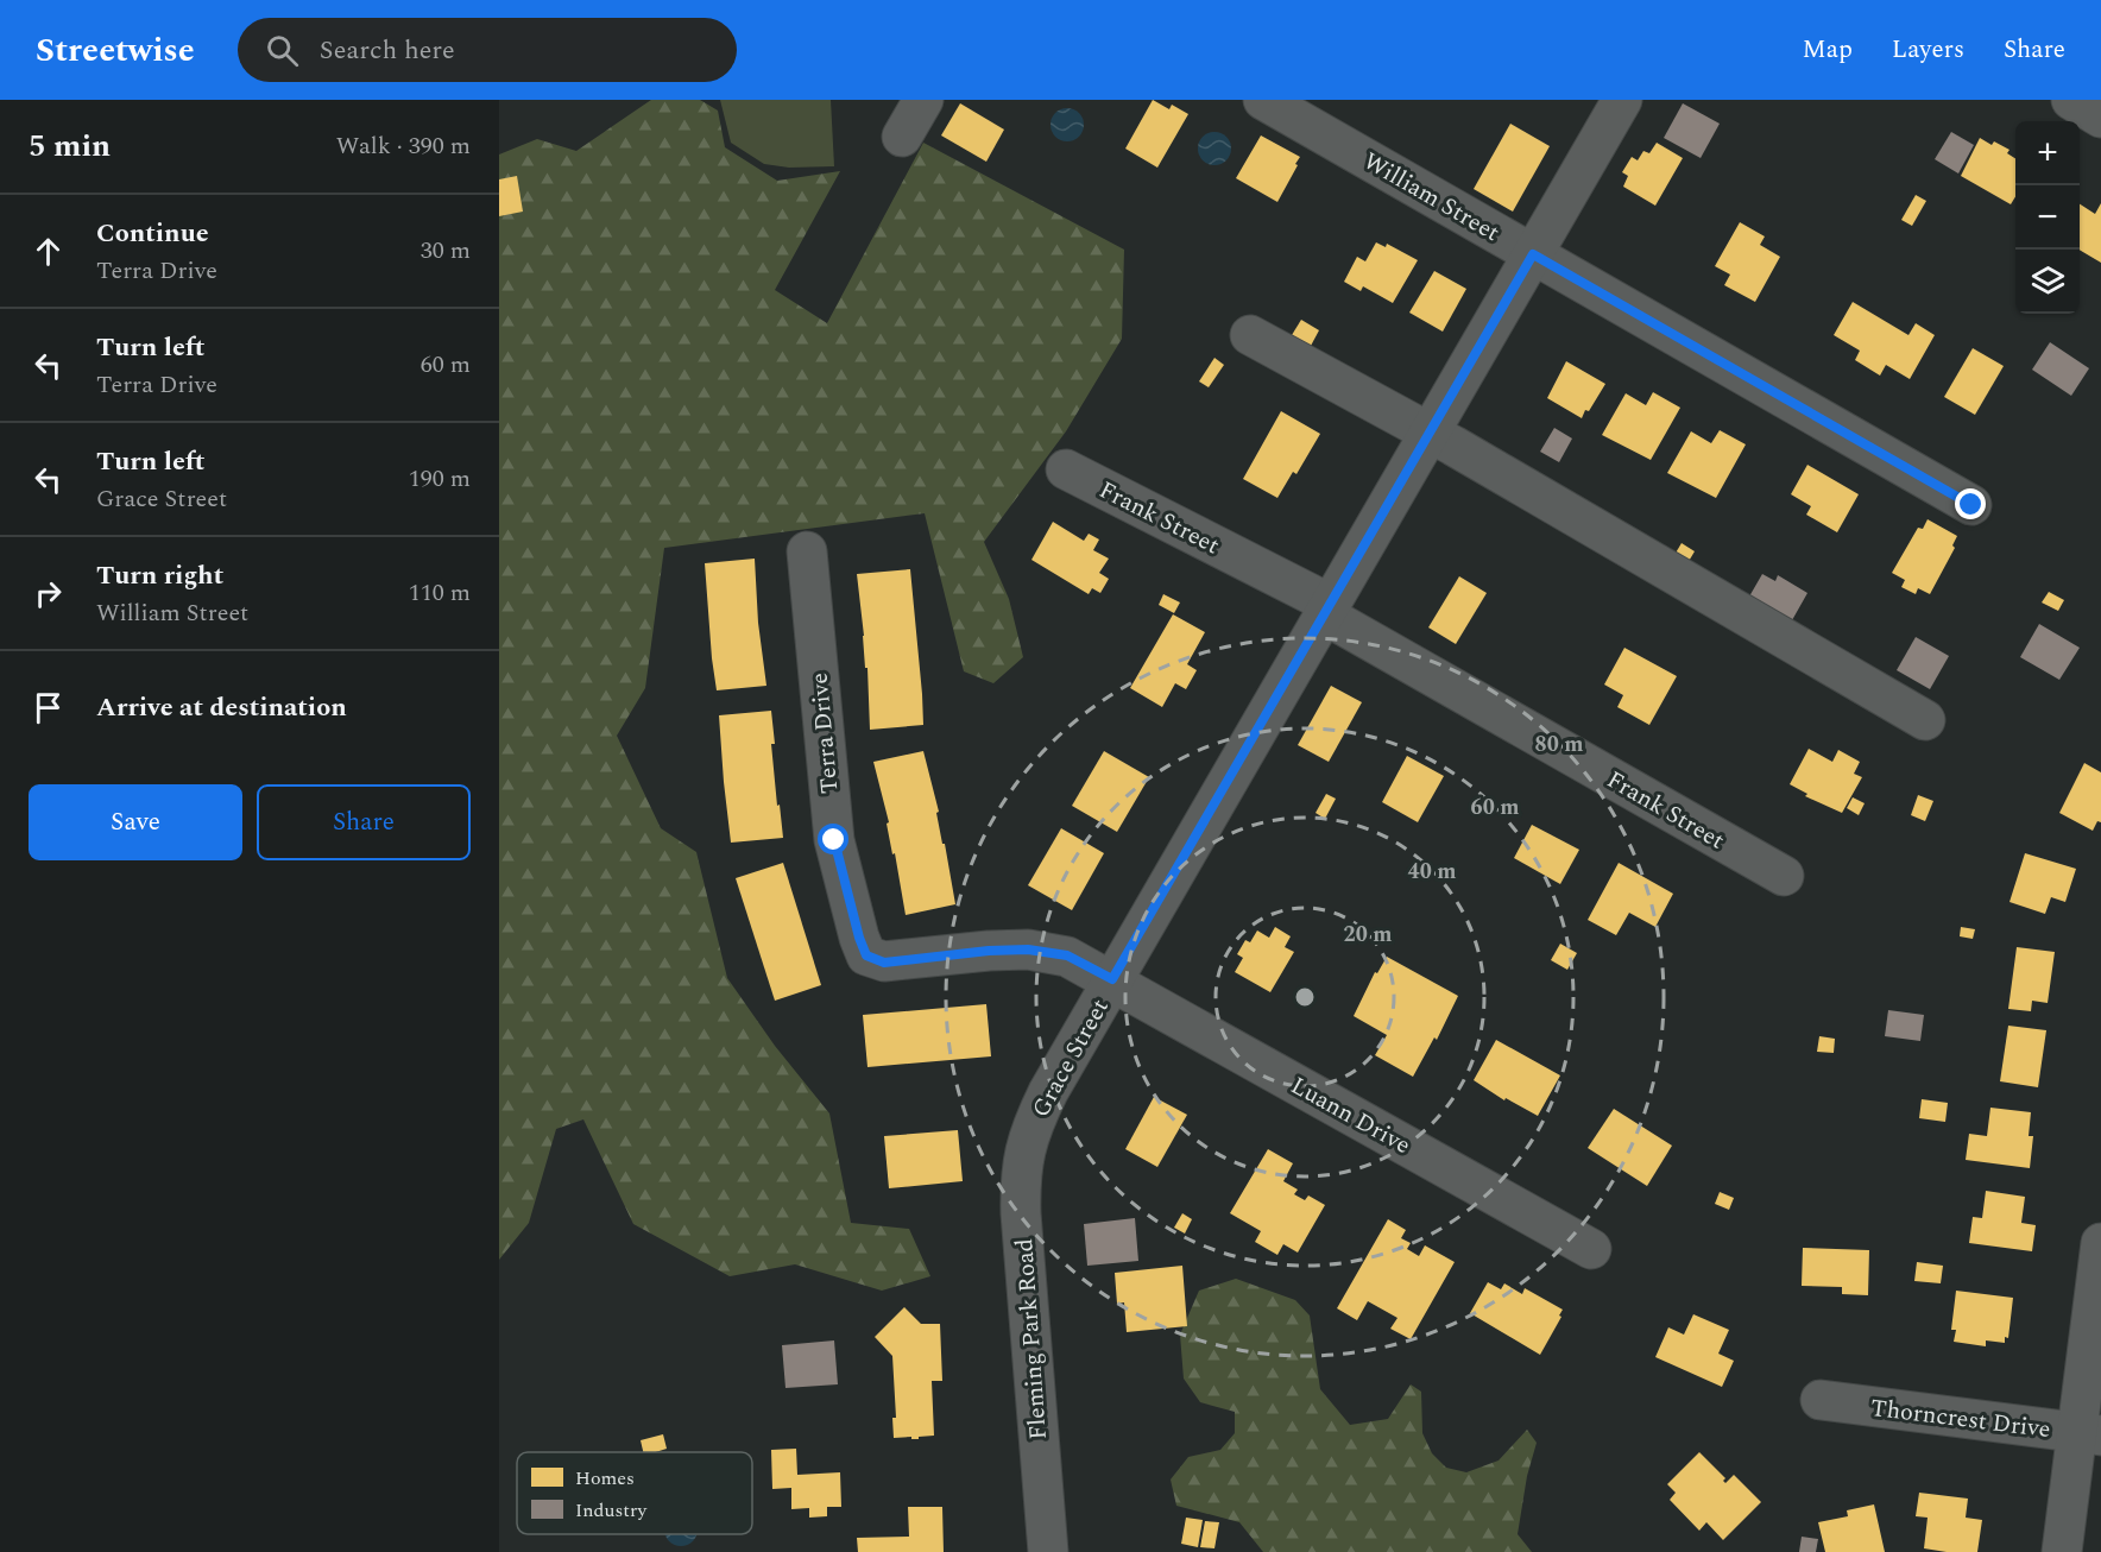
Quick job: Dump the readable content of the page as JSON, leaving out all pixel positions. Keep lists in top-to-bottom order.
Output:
{
  "streets": {
    "street": [
      "William Street",
      "Frank Street",
      "Terra Drive",
      "Grace Street",
      "Luann Drive",
      "Fleming Park Road",
      "Thorncrest Drive"
    ]
  },
  "crossings": [
    ["William Street", "Grace Street"],
    ["Frank Street", "Grace Street"],
    ["Terra Drive", "Grace Street"],
    ["Terra Drive", "Luann Drive"],
    ["Grace Street", "Luann Drive"],
    ["Grace Street", "Fleming Park Road"]
  ],
  "legend": ["Homes", "Industry"],
  "page": {
    "header": "Streetwise",
    "search": "Search here",
    "nav": ["Map", "Layers", "Share"],
    "heading": ["5 min", "Walk · 390 m"],
    "map_buttons": ["+", "−"],
    "list": [
      ["Continue", "Terra Drive", "30 m"],
      ["Turn left", "Terra Drive", "60 m"],
      ["Turn left", "Grace Street", "190 m"],
      ["Turn right", "William Street", "110 m"],
      "Arrive at destination"
    ],
    "buttons": ["Save", "Share"]
  },
  "rings": [
    "80 m",
    "60 m",
    "40 m",
    "20 m"
  ]
}
